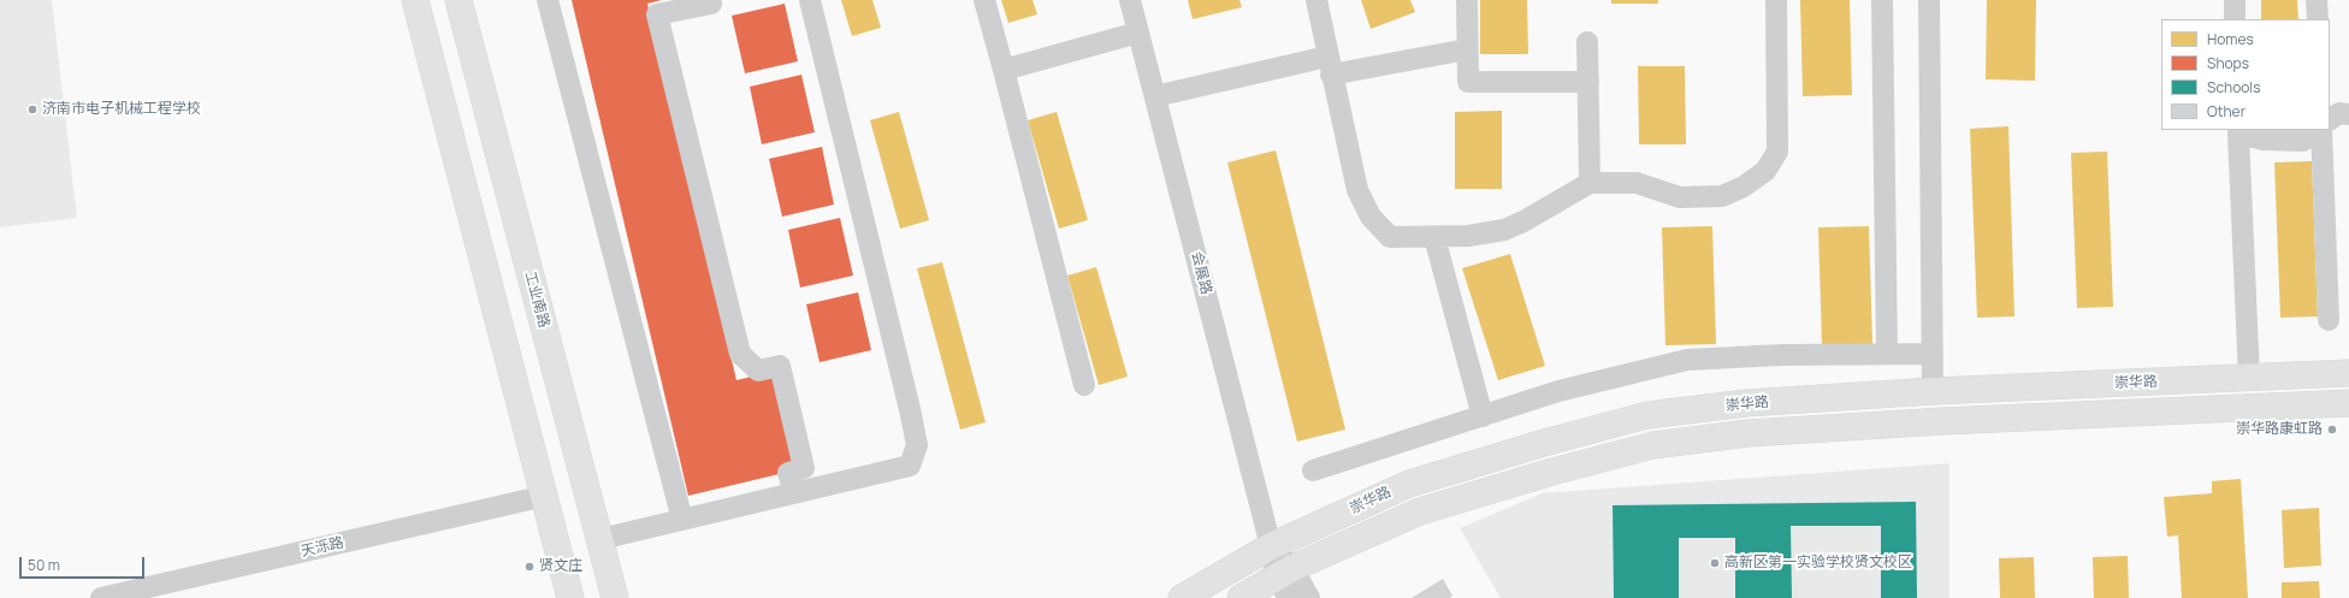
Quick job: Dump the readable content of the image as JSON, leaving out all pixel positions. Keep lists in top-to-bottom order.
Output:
{
  "streets": {
    "main road": ["工业南路", "崇华路"],
    "street": ["会展路", "天泺路"]
  },
  "crossings": [
    ["会展路", "崇华路"]
  ],
  "places": [
    "济南市电子机械工程学校",
    "崇华路康虹路",
    "高新区第一实验学校贤文校区",
    "贤文庄"
  ],
  "legend": [
    "Homes",
    "Shops",
    "Schools",
    "Other"
  ],
  "scale_bar": "50 m"
}
